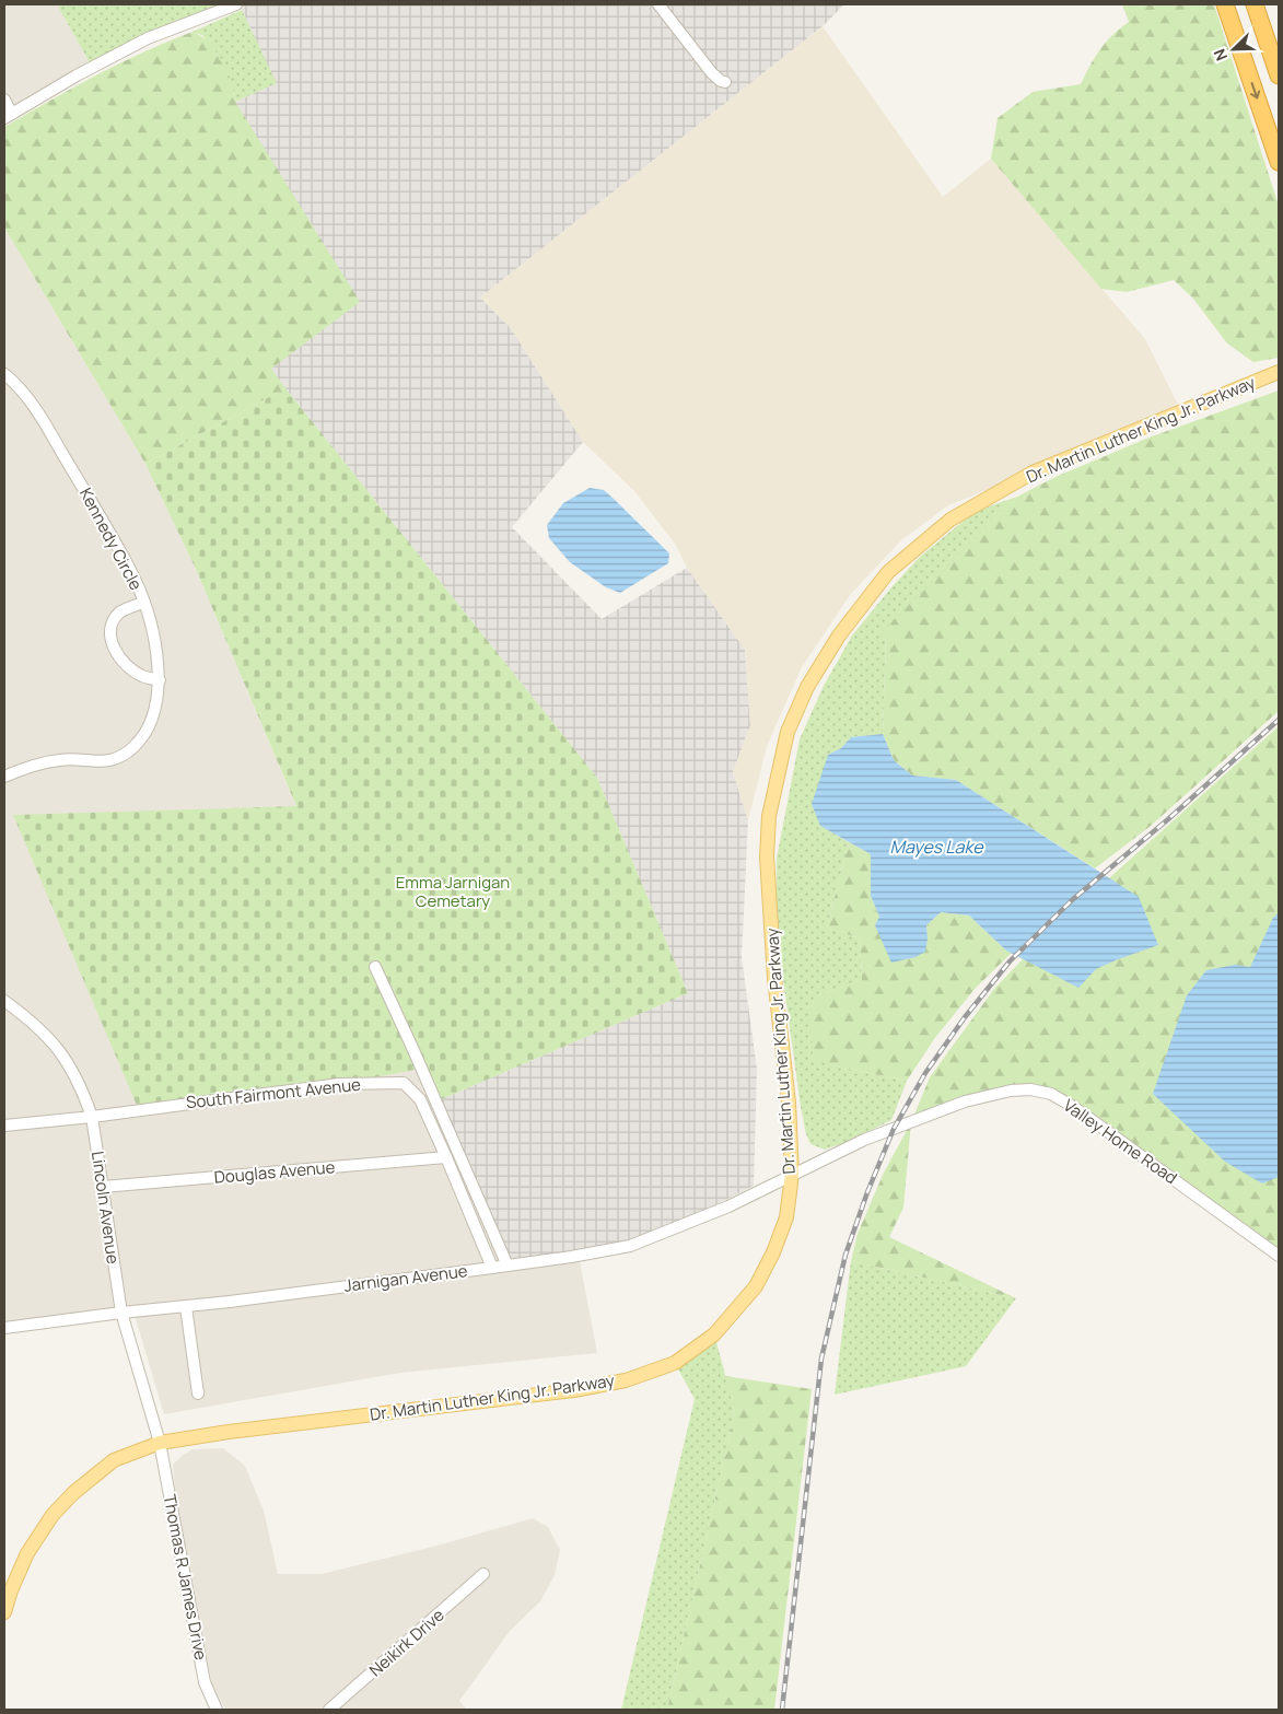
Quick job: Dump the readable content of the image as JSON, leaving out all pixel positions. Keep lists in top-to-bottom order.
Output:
{
  "streets": {
    "main road": ["Dr. Martin Luther King Jr. Parkway"],
    "street": [
      "Kennedy Circle",
      "South Fairmont Avenue",
      "Valley Home Road",
      "Douglas Avenue",
      "Lincoln Avenue",
      "Jarnigan Avenue",
      "Thomas R James Drive",
      "Neikirk Drive"
    ]
  },
  "crossings": [
    ["Dr. Martin Luther King Jr. Parkway", "Valley Home Road"],
    ["Dr. Martin Luther King Jr. Parkway", "Lincoln Avenue"],
    ["Dr. Martin Luther King Jr. Parkway", "Jarnigan Avenue"],
    ["Dr. Martin Luther King Jr. Parkway", "Thomas R James Drive"],
    ["South Fairmont Avenue", "Douglas Avenue"],
    ["South Fairmont Avenue", "Lincoln Avenue"],
    ["South Fairmont Avenue", "Jarnigan Avenue"],
    ["Valley Home Road", "Jarnigan Avenue"],
    ["Douglas Avenue", "Lincoln Avenue"],
    ["Lincoln Avenue", "Jarnigan Avenue"],
    ["Lincoln Avenue", "Thomas R James Drive"]
  ],
  "water": ["Mayes Lake"],
  "parks": ["Emma Jarnigan Cemetary"],
  "north": "bottom left"
}
